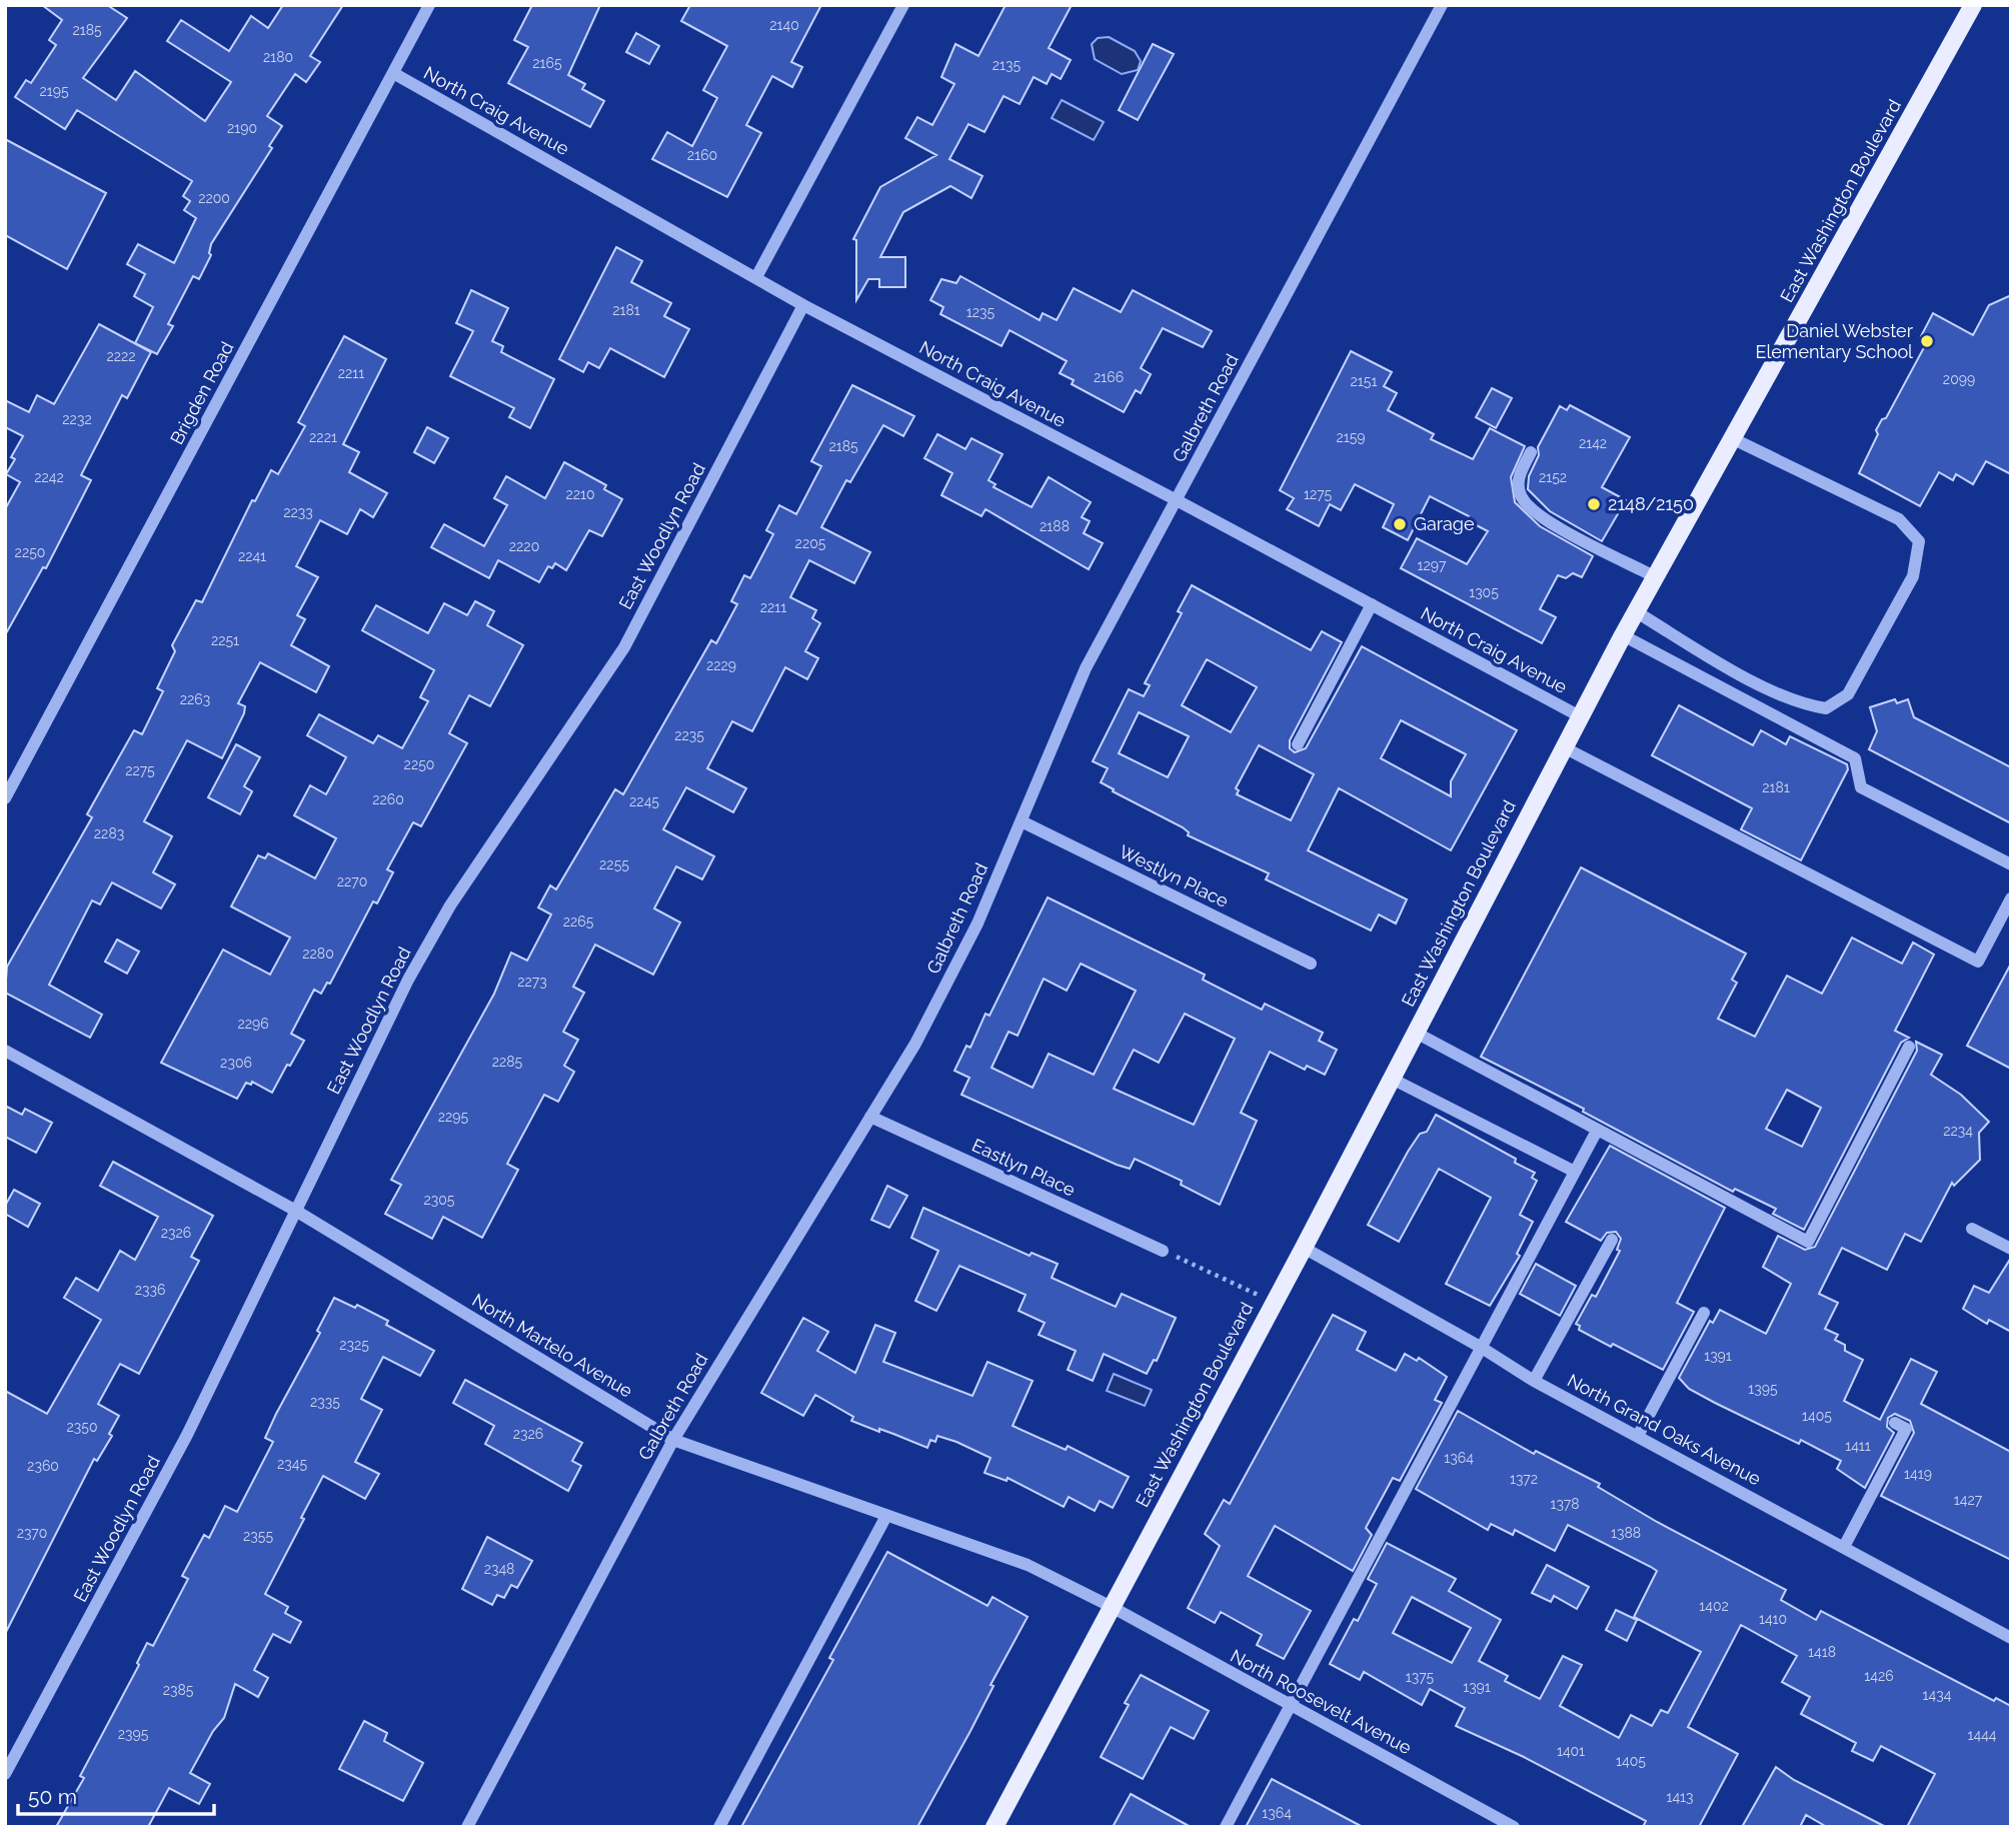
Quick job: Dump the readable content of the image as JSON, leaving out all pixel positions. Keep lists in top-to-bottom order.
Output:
{
  "streets": {
    "main road": ["East Washington Boulevard"],
    "street": [
      "North Craig Avenue",
      "Brigden Road",
      "Galbreth Road",
      "East Woodlyn Road",
      "Westlyn Place",
      "Eastlyn Place",
      "North Martelo Avenue",
      "North Grand Oaks Avenue",
      "North Roosevelt Avenue"
    ]
  },
  "crossings": [
    ["North Craig Avenue", "East Washington Boulevard"],
    ["North Craig Avenue", "Brigden Road"],
    ["North Craig Avenue", "Galbreth Road"],
    ["North Craig Avenue", "East Woodlyn Road"],
    ["East Washington Boulevard", "North Martelo Avenue"],
    ["East Washington Boulevard", "North Grand Oaks Avenue"],
    ["East Washington Boulevard", "North Roosevelt Avenue"],
    ["Galbreth Road", "Westlyn Place"],
    ["Galbreth Road", "Eastlyn Place"],
    ["Galbreth Road", "North Martelo Avenue"],
    ["East Woodlyn Road", "North Martelo Avenue"],
    ["North Martelo Avenue", "North Roosevelt Avenue"]
  ],
  "places": ["Daniel Webster Elementary School", "2148/2150", "Garage"],
  "house_numbers": [
    "2140",
    "2185",
    "2180",
    "2165",
    "2135",
    "2195",
    "2190",
    "2160",
    "2200",
    "2181",
    "1235",
    "2222",
    "2211",
    "2166",
    "2099",
    "2151",
    "2232",
    "2221",
    "2159",
    "2142",
    "2185",
    "2242",
    "2152",
    "2210",
    "1275",
    "2233",
    "2188",
    "2205",
    "2220",
    "2250",
    "2241",
    "1297",
    "1305",
    "2211",
    "2251",
    "2229",
    "2263",
    "2235",
    "2250",
    "2275",
    "2181",
    "2260",
    "2245",
    "2283",
    "2255",
    "2270",
    "2265",
    "2280",
    "2273",
    "2296",
    "2285",
    "2306",
    "2295",
    "2234",
    "2305",
    "2326",
    "2336",
    "2325",
    "1391",
    "1395",
    "2335",
    "1405",
    "2350",
    "2326",
    "1411",
    "1364",
    "2345",
    "2360",
    "1419",
    "1372",
    "1427",
    "1378",
    "2370",
    "1388",
    "2355",
    "2348",
    "1402",
    "1410",
    "1418",
    "1426",
    "1375",
    "1391",
    "2385",
    "1434",
    "2395",
    "1444",
    "1401",
    "1405",
    "1413",
    "1364"
  ],
  "scale_bar": "50 m"
}
